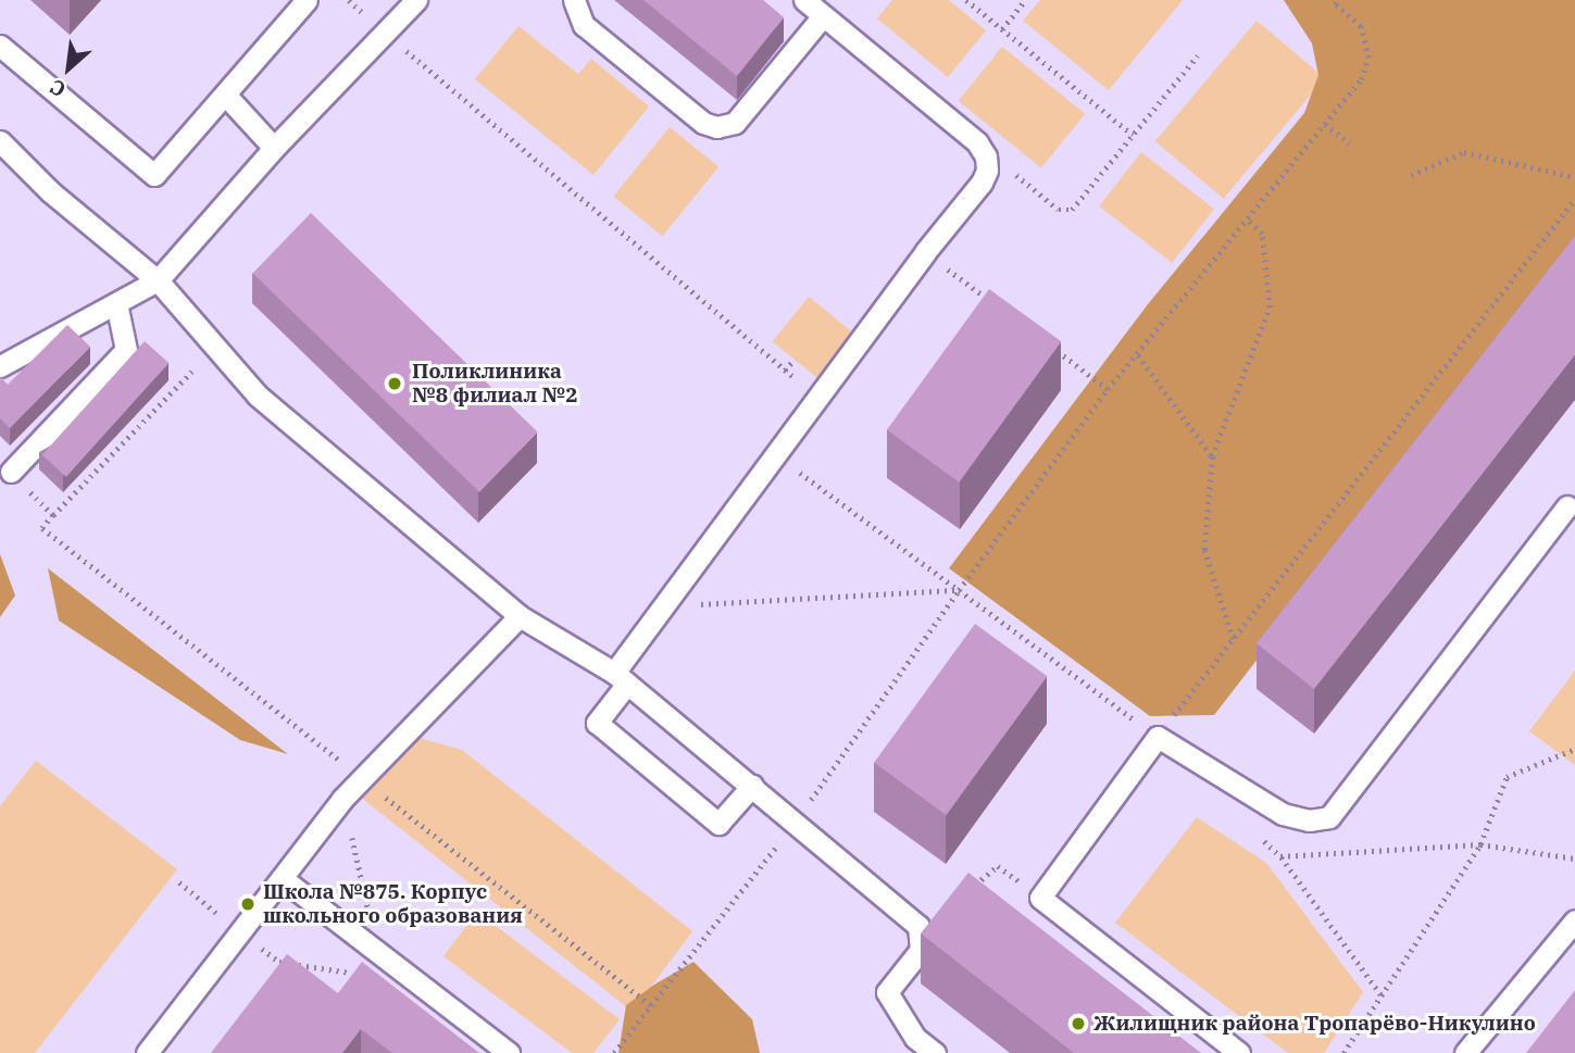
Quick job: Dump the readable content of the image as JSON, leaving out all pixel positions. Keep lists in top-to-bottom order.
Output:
{
  "places": ["Поликлиника №8 филиал №2", "Школа №875. Корпус школьного образования", "Жилищник района Тропарёво-Никулино"],
  "north": "bottom left"
}
